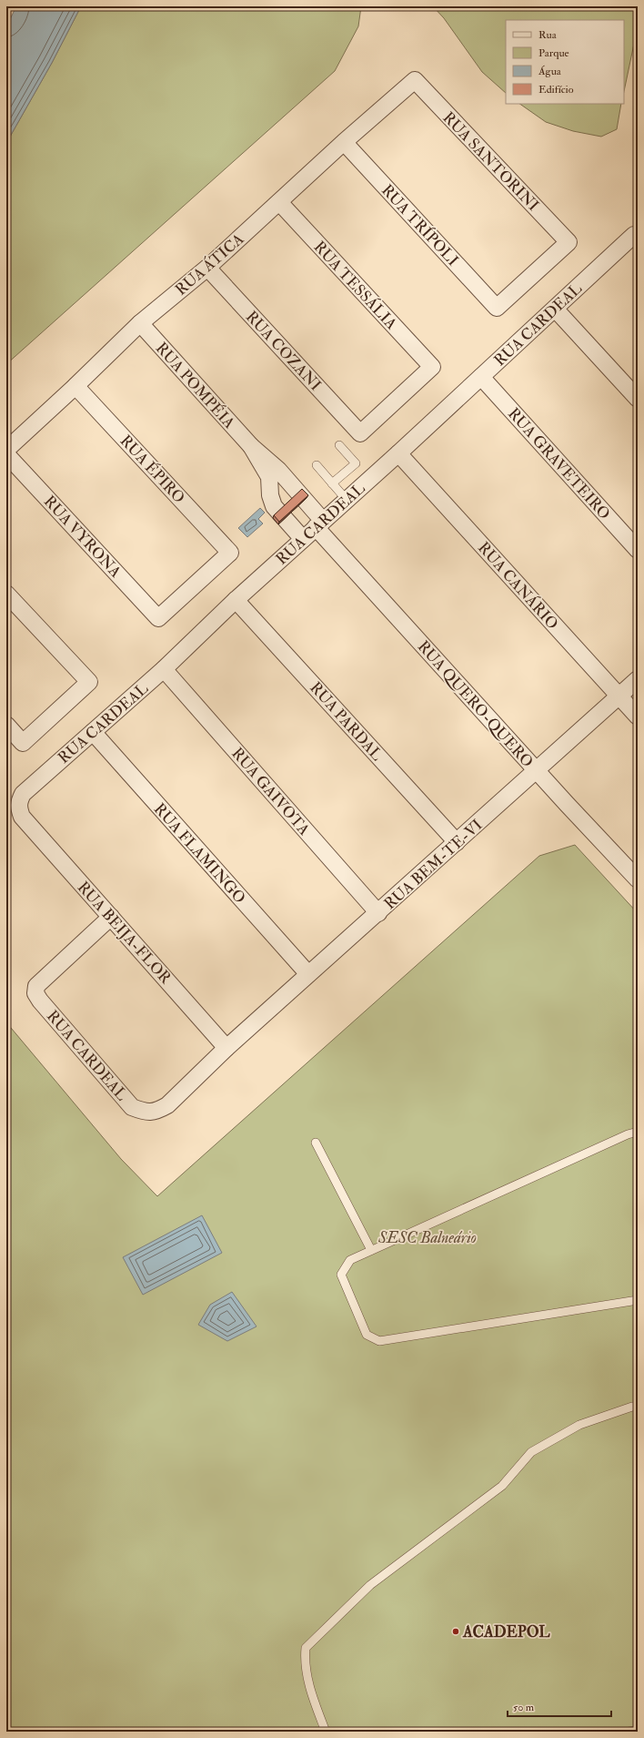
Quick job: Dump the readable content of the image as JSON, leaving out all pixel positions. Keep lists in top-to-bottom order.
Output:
{
  "streets": {
    "street": [
      "RUA SANTORINI",
      "RUA TRÍPOLI",
      "RUA ÁTICA",
      "RUA TESSÁLIA",
      "RUA CARDEAL",
      "RUA COZANI",
      "RUA POMPÉIA",
      "RUA GRAVETEIRO",
      "RUA ÉPIRO",
      "RUA VYRONA",
      "RUA CANÁRIO",
      "RUA QUERO-QUERO",
      "RUA PARDAL",
      "RUA GAIVOTA",
      "RUA FLAMINGO",
      "RUA BEM-TE-VI",
      "RUA BEIJA-FLOR"
    ]
  },
  "crossings": [
    ["RUA SANTORINI", "RUA TRÍPOLI"],
    ["RUA SANTORINI", "RUA ÁTICA"],
    ["RUA TRÍPOLI", "RUA ÁTICA"],
    ["RUA ÁTICA", "RUA TESSÁLIA"],
    ["RUA ÁTICA", "RUA COZANI"],
    ["RUA ÁTICA", "RUA POMPÉIA"],
    ["RUA ÁTICA", "RUA ÉPIRO"],
    ["RUA TESSÁLIA", "RUA COZANI"],
    ["RUA CARDEAL", "RUA POMPÉIA"],
    ["RUA CARDEAL", "RUA GRAVETEIRO"],
    ["RUA CARDEAL", "RUA CANÁRIO"],
    ["RUA CARDEAL", "RUA QUERO-QUERO"],
    ["RUA CARDEAL", "RUA PARDAL"],
    ["RUA CARDEAL", "RUA GAIVOTA"],
    ["RUA CARDEAL", "RUA FLAMINGO"],
    ["RUA CARDEAL", "RUA BEM-TE-VI"],
    ["RUA CARDEAL", "RUA BEIJA-FLOR"],
    ["RUA POMPÉIA", "RUA QUERO-QUERO"],
    ["RUA ÉPIRO", "RUA VYRONA"],
    ["RUA CANÁRIO", "RUA BEM-TE-VI"],
    ["RUA QUERO-QUERO", "RUA BEM-TE-VI"],
    ["RUA PARDAL", "RUA BEM-TE-VI"],
    ["RUA GAIVOTA", "RUA BEM-TE-VI"],
    ["RUA FLAMINGO", "RUA BEM-TE-VI"],
    ["RUA BEM-TE-VI", "RUA BEIJA-FLOR"]
  ],
  "parks": ["SESC Balneário"],
  "places": ["ACADEPOL"],
  "legend": [
    "Rua",
    "Parque",
    "Água",
    "Edifício"
  ],
  "scale_bar": "50 m"
}
